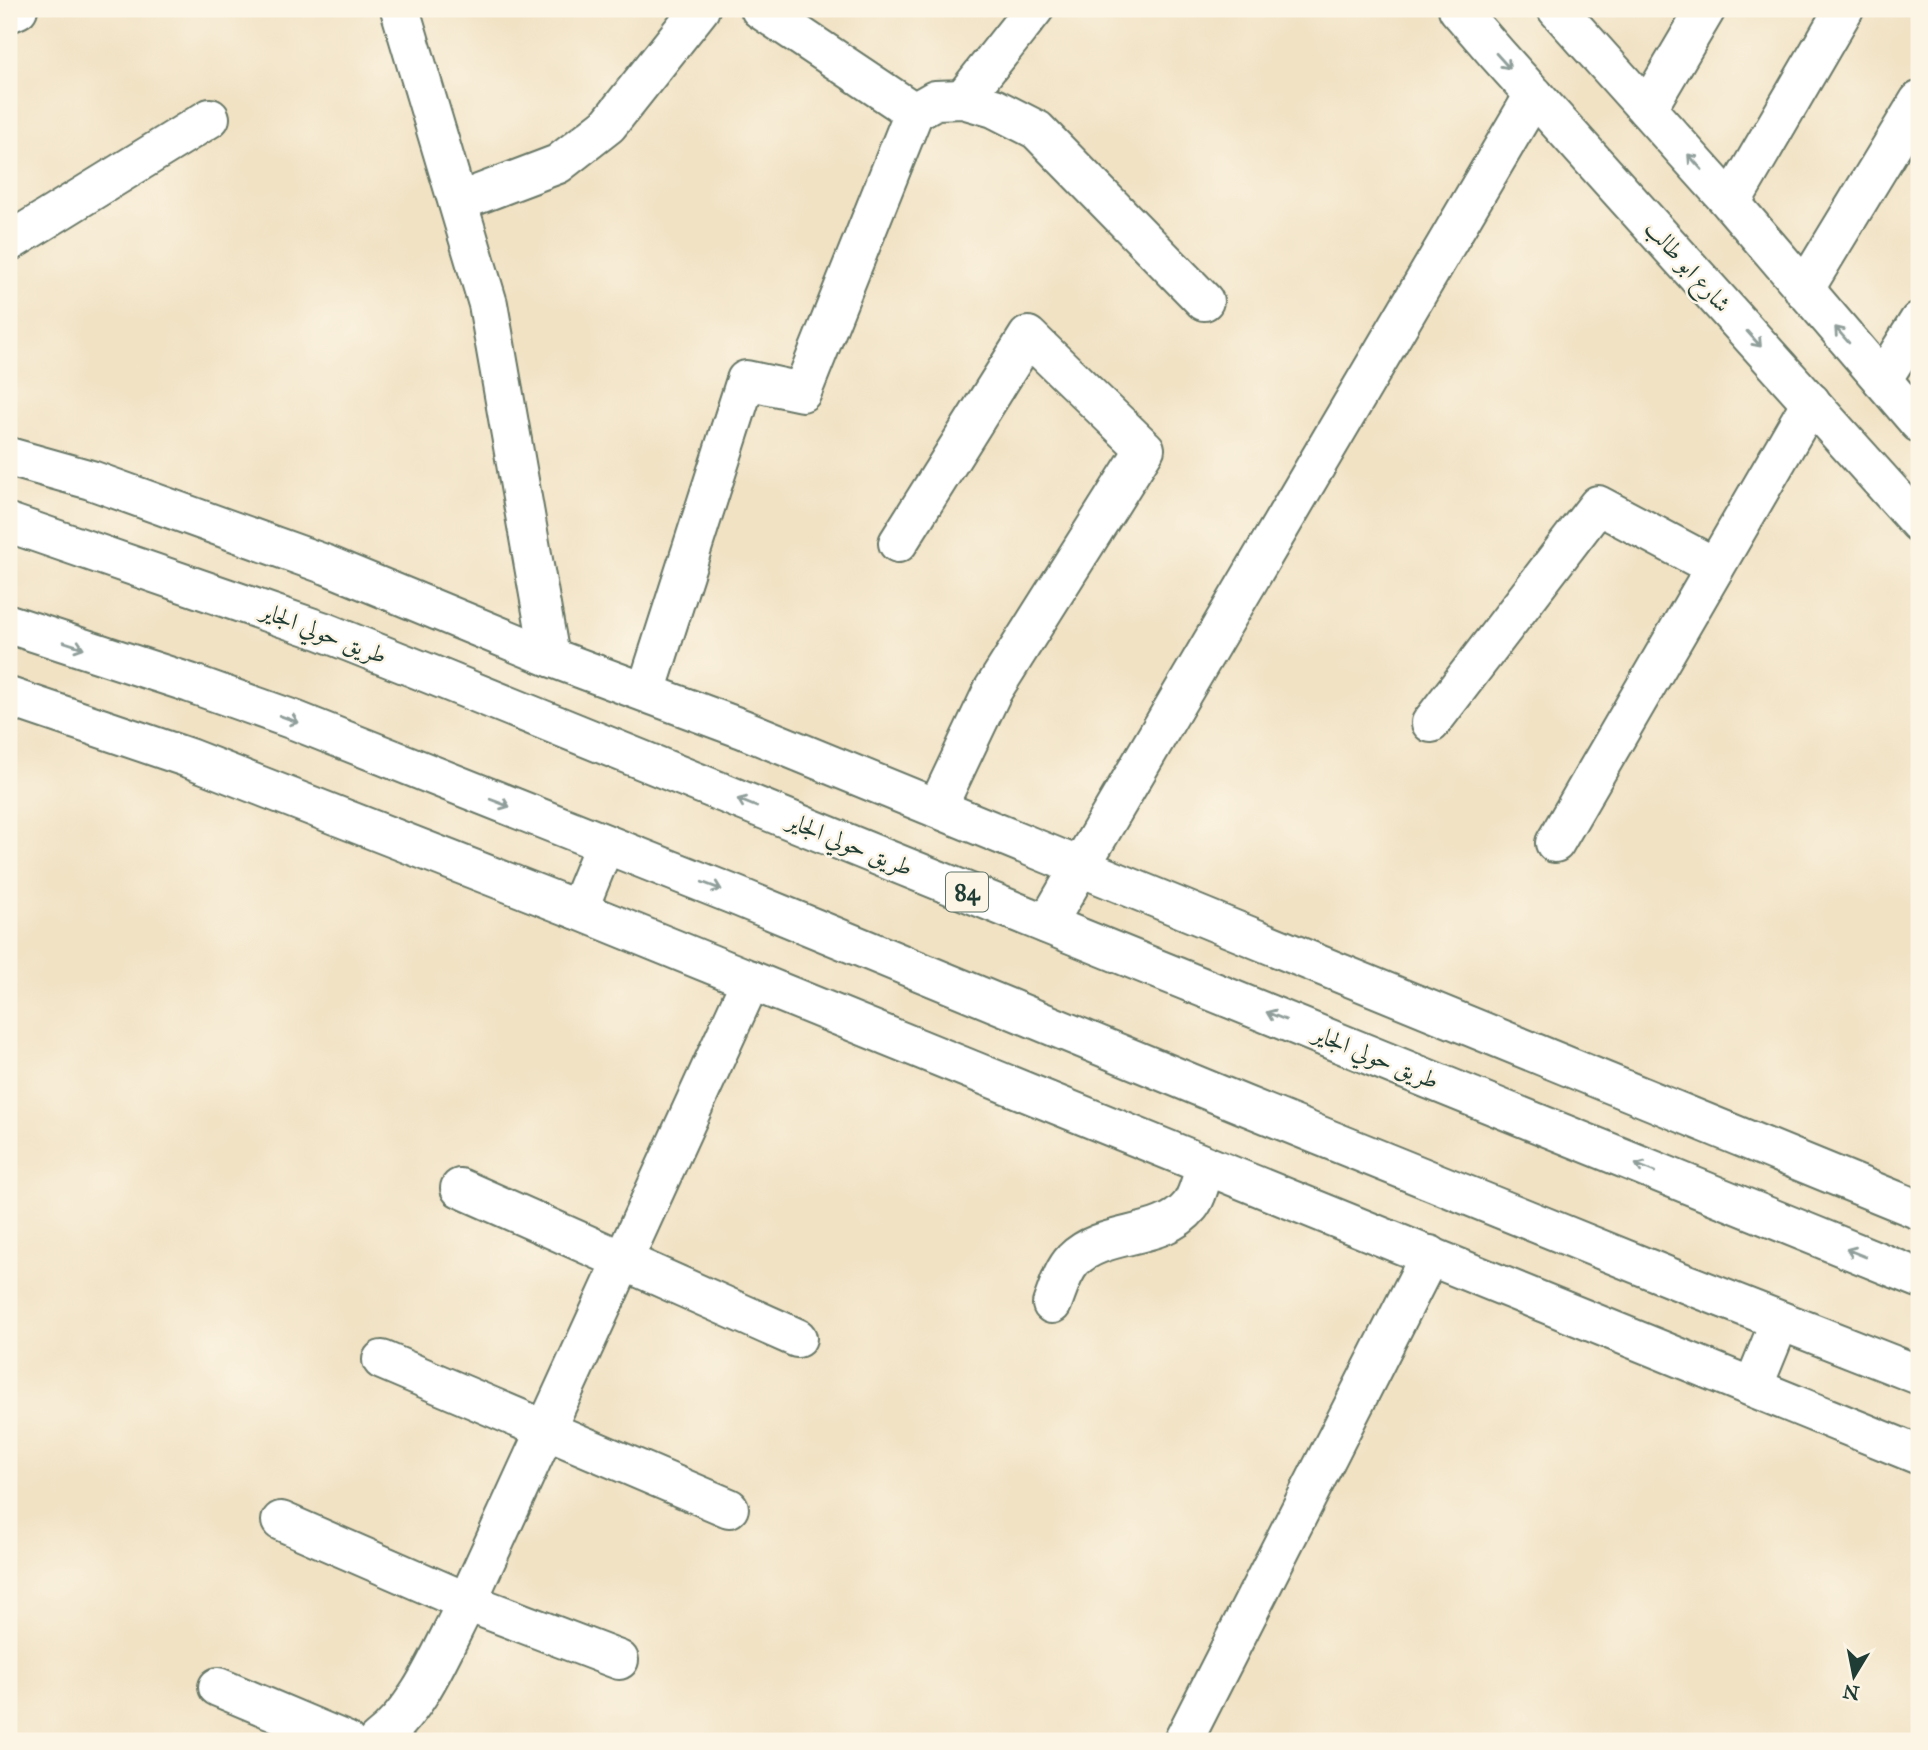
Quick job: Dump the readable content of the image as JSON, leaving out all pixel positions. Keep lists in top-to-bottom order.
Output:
{
  "streets": {
    "main road": ["شارع ابو طالب", "طريق حولي الجاير", "84"]
  },
  "north": "bottom"
}
